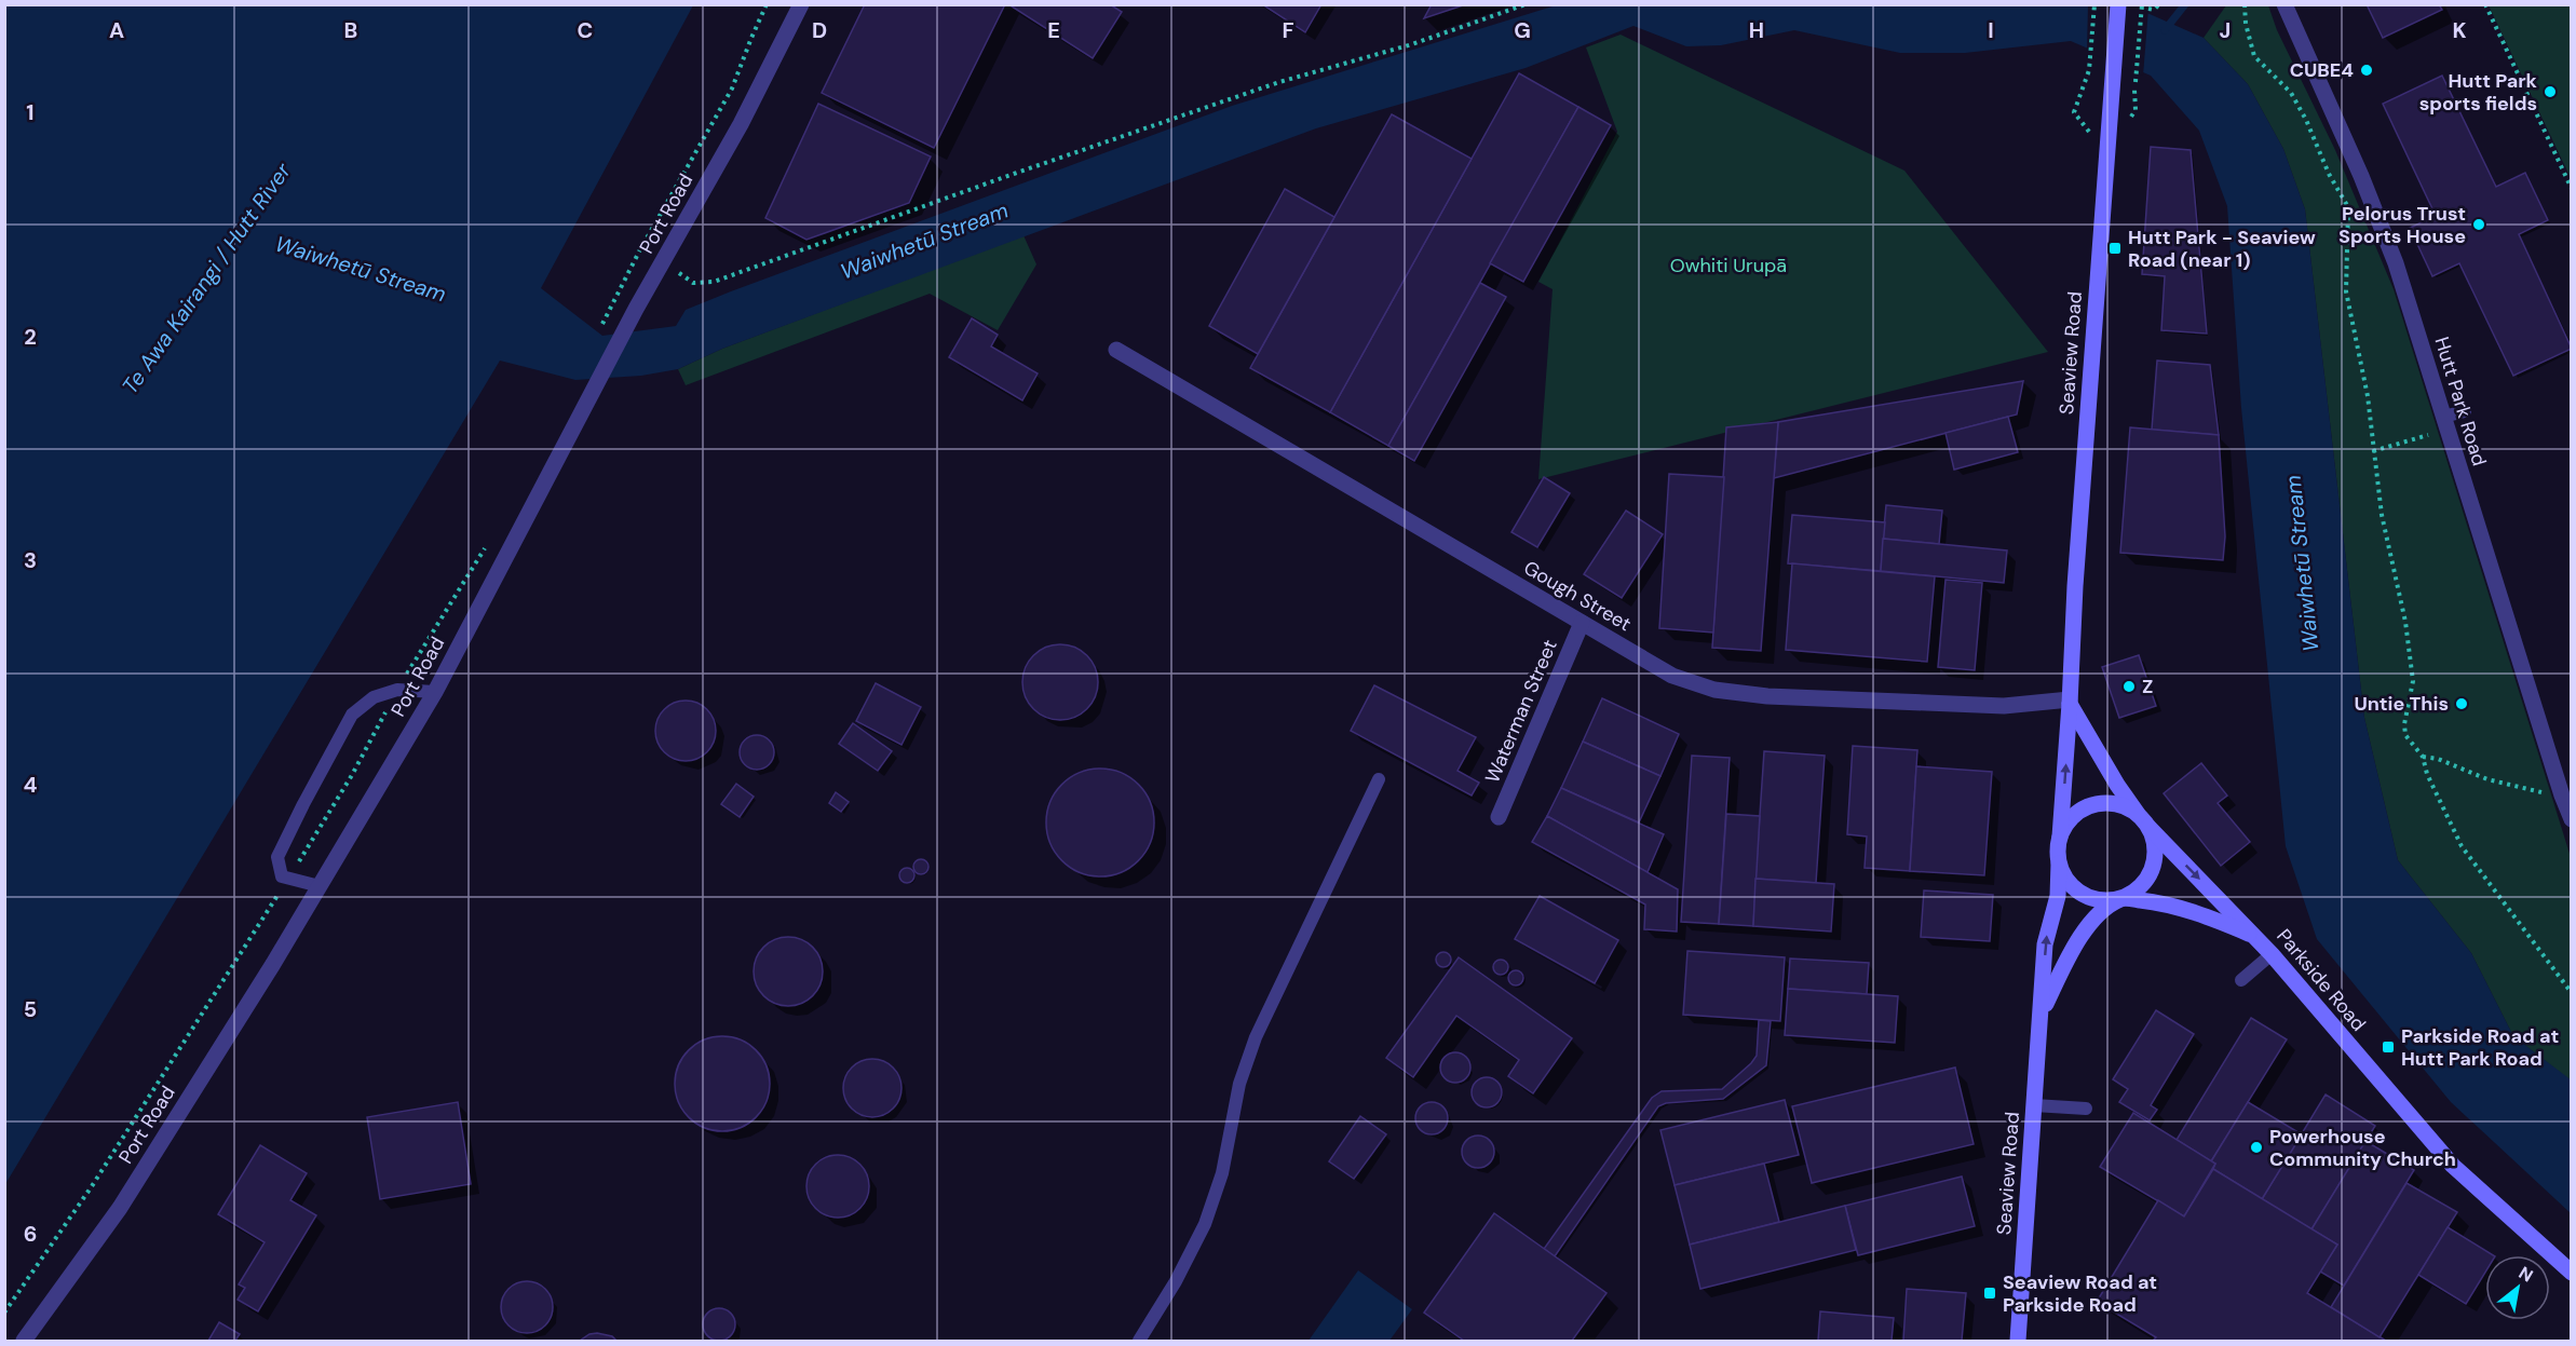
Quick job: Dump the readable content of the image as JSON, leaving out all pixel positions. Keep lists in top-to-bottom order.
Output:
{
  "streets": {
    "main road": ["Seaview Road", "Parkside Road"],
    "street": [
      "Port Road",
      "Hutt Park Road",
      "Gough Street",
      "Waterman Street"
    ]
  },
  "crossings": [
    ["Seaview Road", "Gough Street"],
    ["Seaview Road", "Parkside Road"],
    ["Gough Street", "Waterman Street"]
  ],
  "water": ["Waiwhetū Stream", "Te Awa Kairangi / Hutt River"],
  "parks": ["Owhiti Urupā"],
  "places": {
    "other": [
      "CUBE4",
      "Hutt Park sports fields",
      "Pelorus Trust Sports House",
      "Z",
      "Untie This",
      "Powerhouse Community Church"
    ],
    "transit": ["Hutt Park - Seaview Road (near 1)", "Parkside Road at Hutt Park Road", "Seaview Road at Parkside Road"]
  },
  "north": "top right",
  "grid": {
    "columns": [
      "A",
      "B",
      "C",
      "D",
      "E",
      "F",
      "G",
      "H",
      "I",
      "J",
      "K"
    ],
    "rows": [
      "1",
      "2",
      "3",
      "4",
      "5",
      "6"
    ]
  }
}
